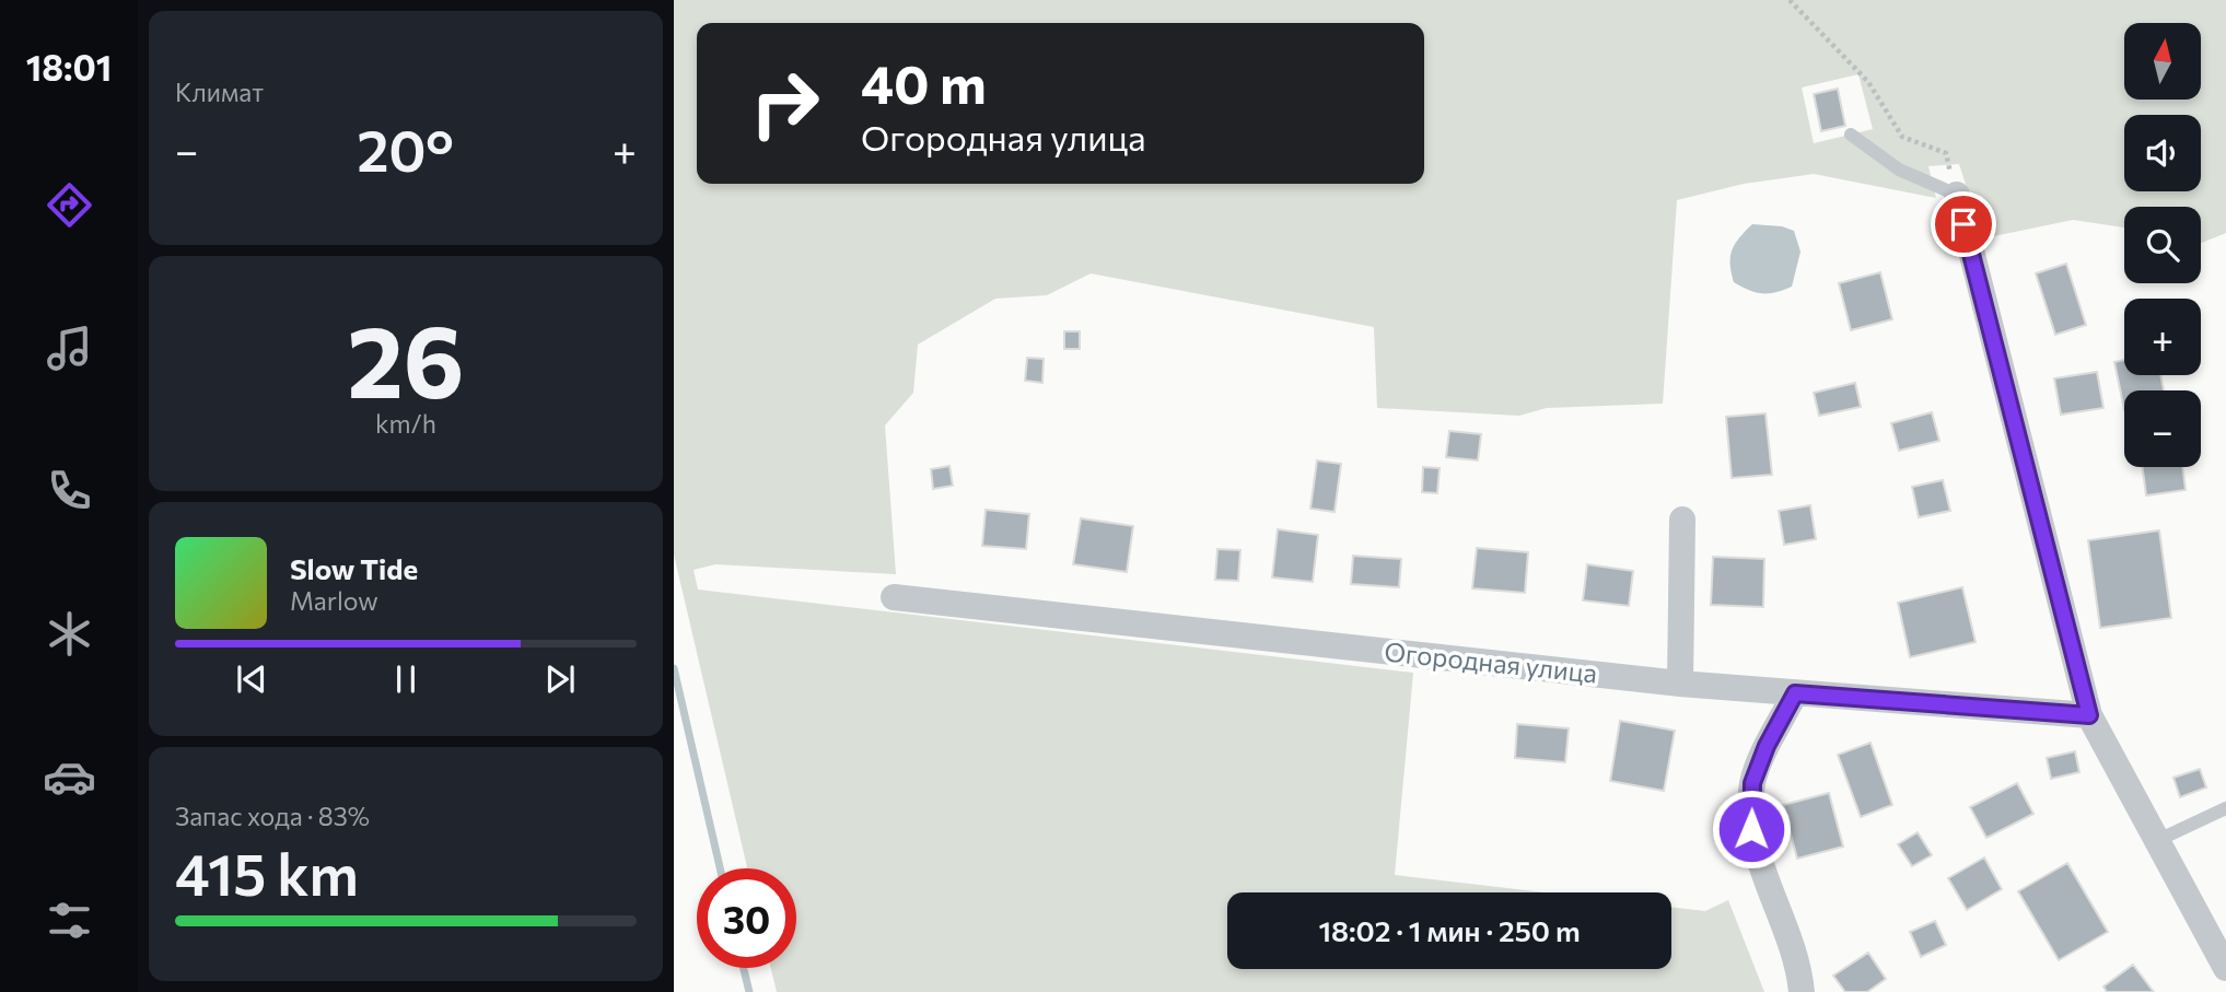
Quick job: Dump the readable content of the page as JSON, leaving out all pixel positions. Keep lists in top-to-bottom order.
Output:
{
  "streets": {
    "street": ["Огородная улица"]
  },
  "north": "top",
  "page": {
    "tabs": "18:01",
    "tile": [
      "Климат",
      ["26", "km/h"],
      ["Запас хода · 83%", "415 km"]
    ],
    "map_buttons": ["+", "−"],
    "turn": ["40 m", "Огородная улица"],
    "heat": ["−", "20°", "+"],
    "song": ["Slow Tide", "Marlow"],
    "limit": "30",
    "trip": "18:02 · 1 мин · 250 m"
  }
}
